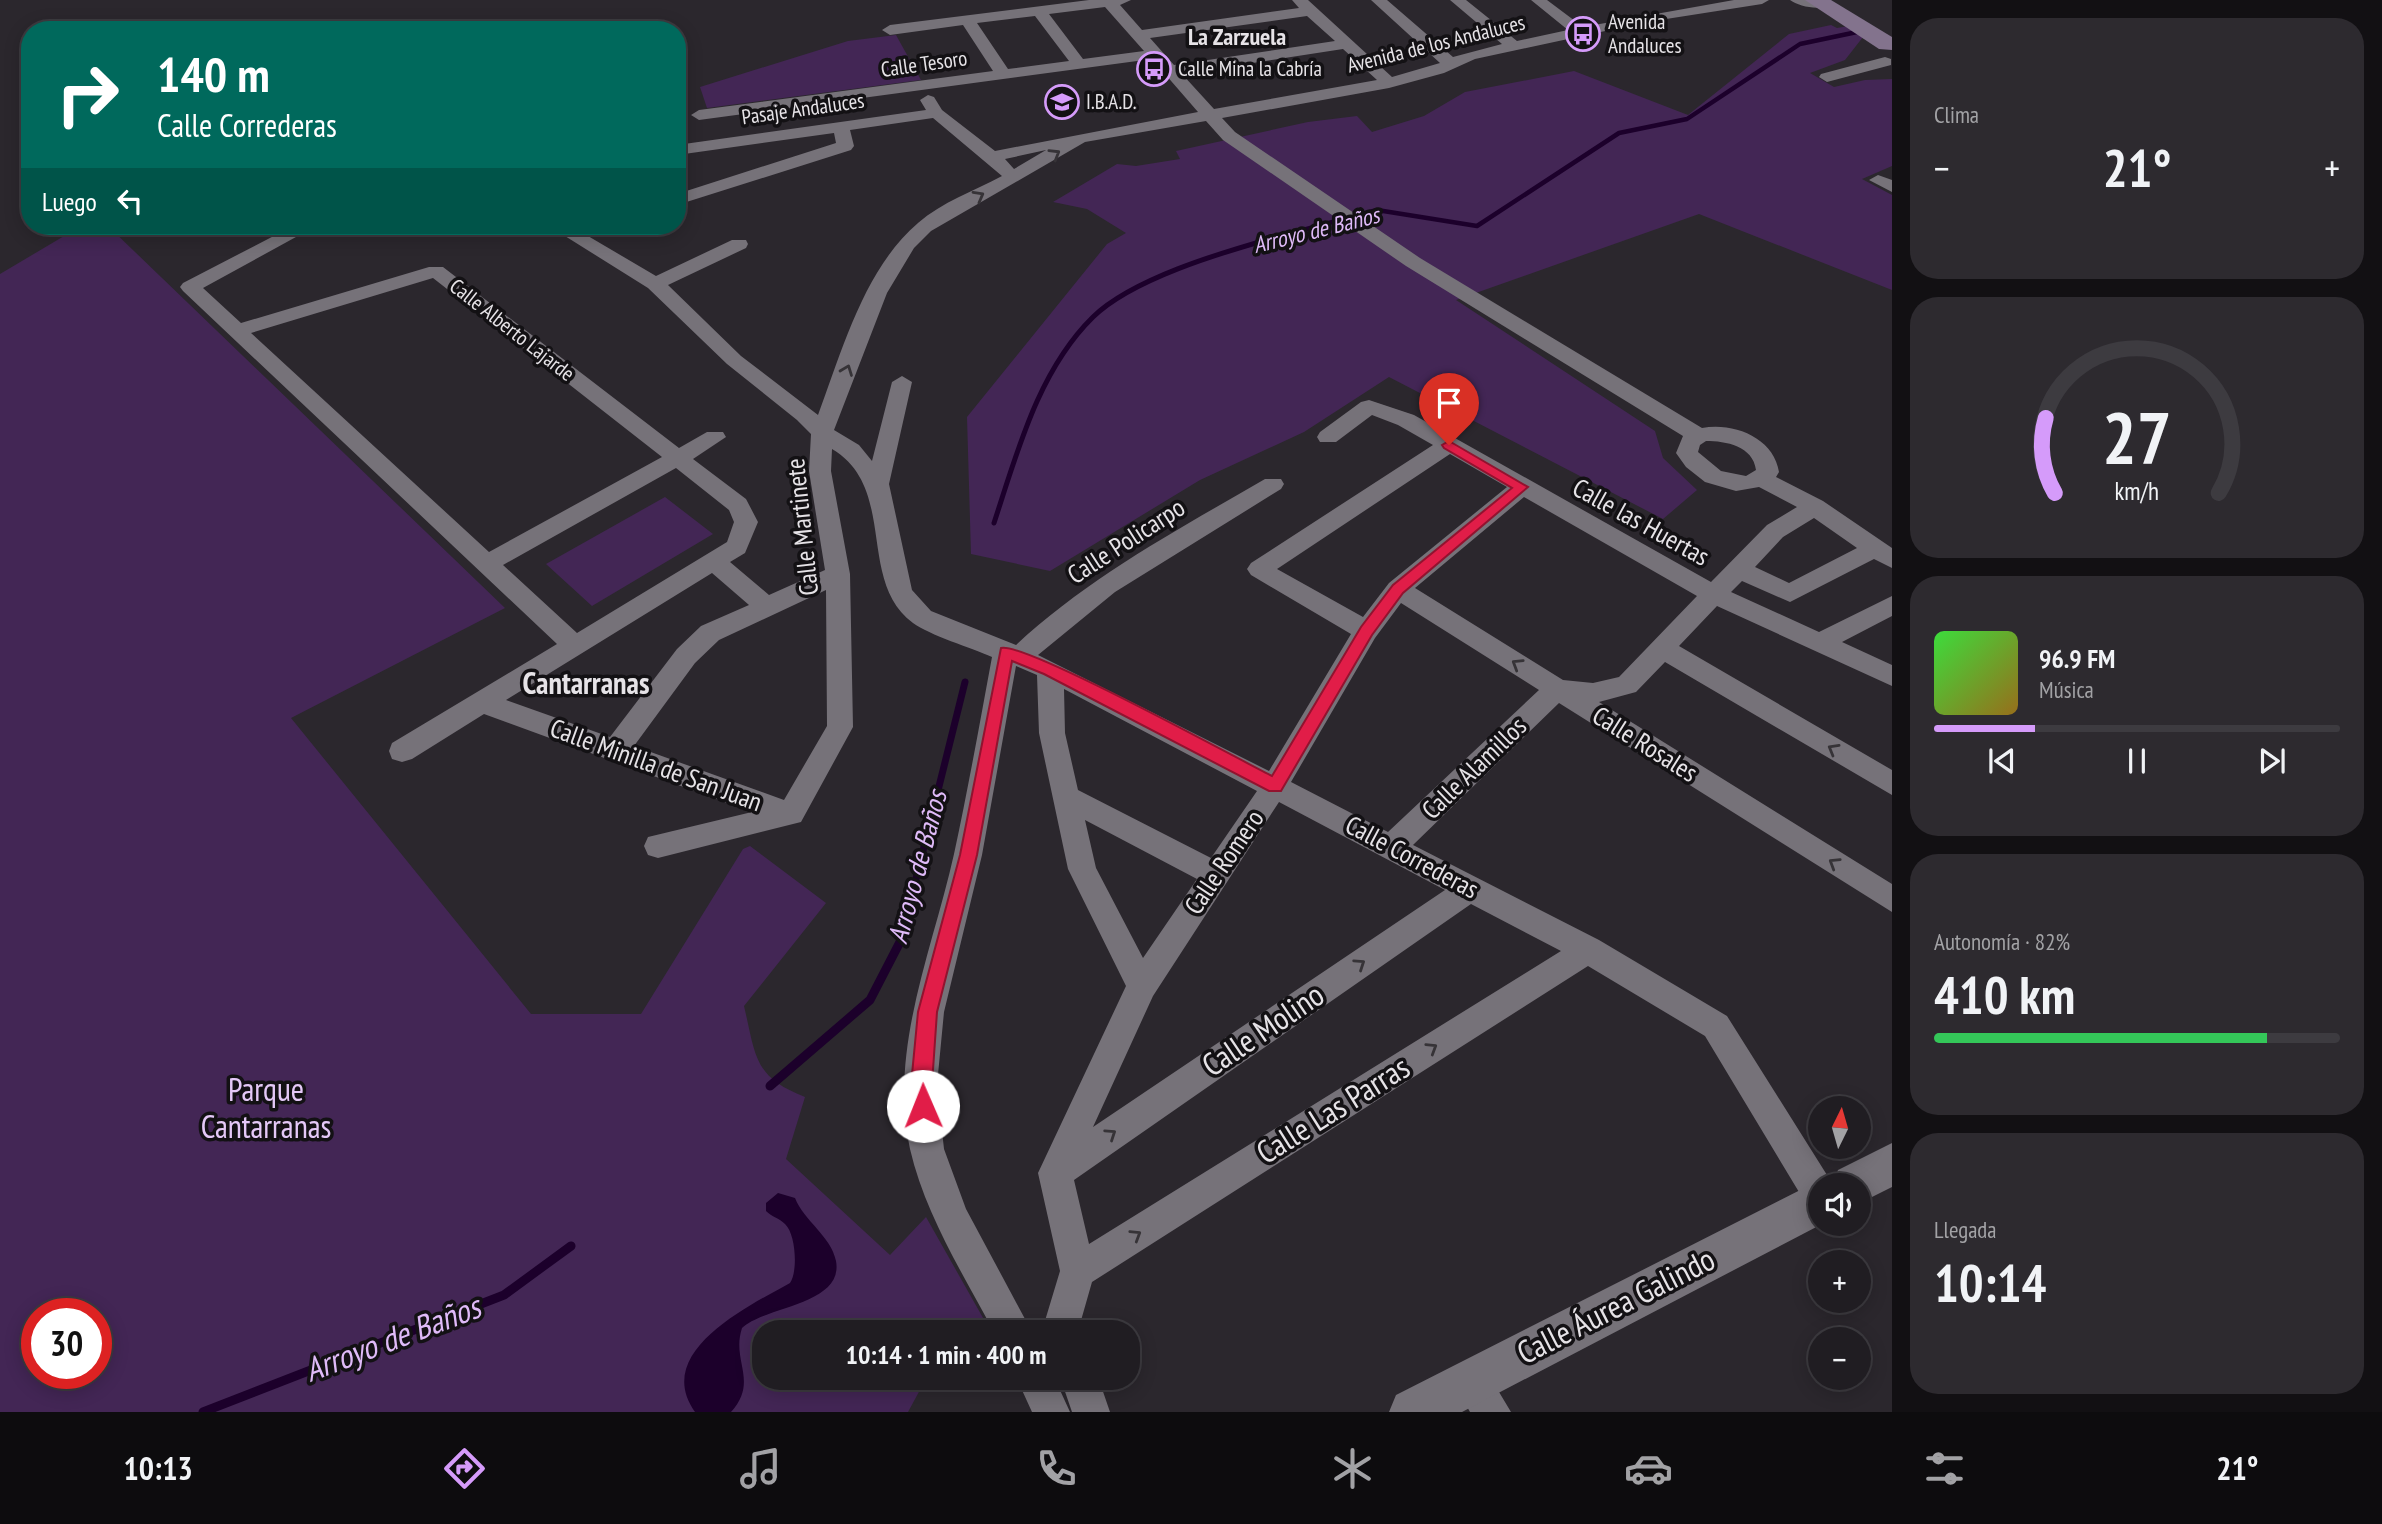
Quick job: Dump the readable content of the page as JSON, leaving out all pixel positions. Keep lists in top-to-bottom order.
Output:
{
  "streets": {
    "street": [
      "Avenida de los Andaluces",
      "Calle Tesoro",
      "Pasaje Andaluces",
      "Calle Alberto Lajarde",
      "Calle las Huertas",
      "Calle Martinete",
      "Calle Policarpo",
      "Calle Rosales",
      "Calle Minilla de San Juan",
      "Calle Alamillos",
      "Calle Correderas",
      "Calle Romero",
      "Calle Molino",
      "Calle Las Parras",
      "Calle Áurea Galindo"
    ]
  },
  "crossings": [
    ["Calle Tesoro", "Pasaje Andaluces"],
    ["Calle las Huertas", "Calle Romero"],
    ["Calle Martinete", "Calle Minilla de San Juan"],
    ["Calle Policarpo", "Calle Correderas"],
    ["Calle Rosales", "Calle Alamillos"],
    ["Calle Rosales", "Calle Romero"],
    ["Calle Alamillos", "Calle Correderas"],
    ["Calle Correderas", "Calle Romero"],
    ["Calle Correderas", "Calle Molino"],
    ["Calle Correderas", "Calle Las Parras"],
    ["Calle Romero", "Calle Molino"]
  ],
  "one_way": ["Calle Molino", "Calle Las Parras"],
  "districts": ["La Zarzuela", "Cantarranas"],
  "water": ["Arroyo de Baños"],
  "parks": ["Parque Cantarranas"],
  "places": {
    "bus stop": ["Avenida Andaluces", "Calle Mina la Cabría"],
    "school or university": ["I.B.A.D."]
  },
  "north": "top",
  "page": {
    "tile": [
      "Clima",
      ["Autonomía · 82%", "410 km"],
      ["Llegada", "10:14"]
    ],
    "turn": ["140 m", "Calle Correderas"],
    "heat": ["−", "21°", "+"],
    "then": "Luego",
    "song": ["96.9 FM", "Música"],
    "map_buttons": ["+", "−"],
    "limit": "30",
    "trip": "10:14 · 1 min · 400 m",
    "tabs": ["10:13", "21°"],
    "gauge": ["27", "km/h"]
  }
}
